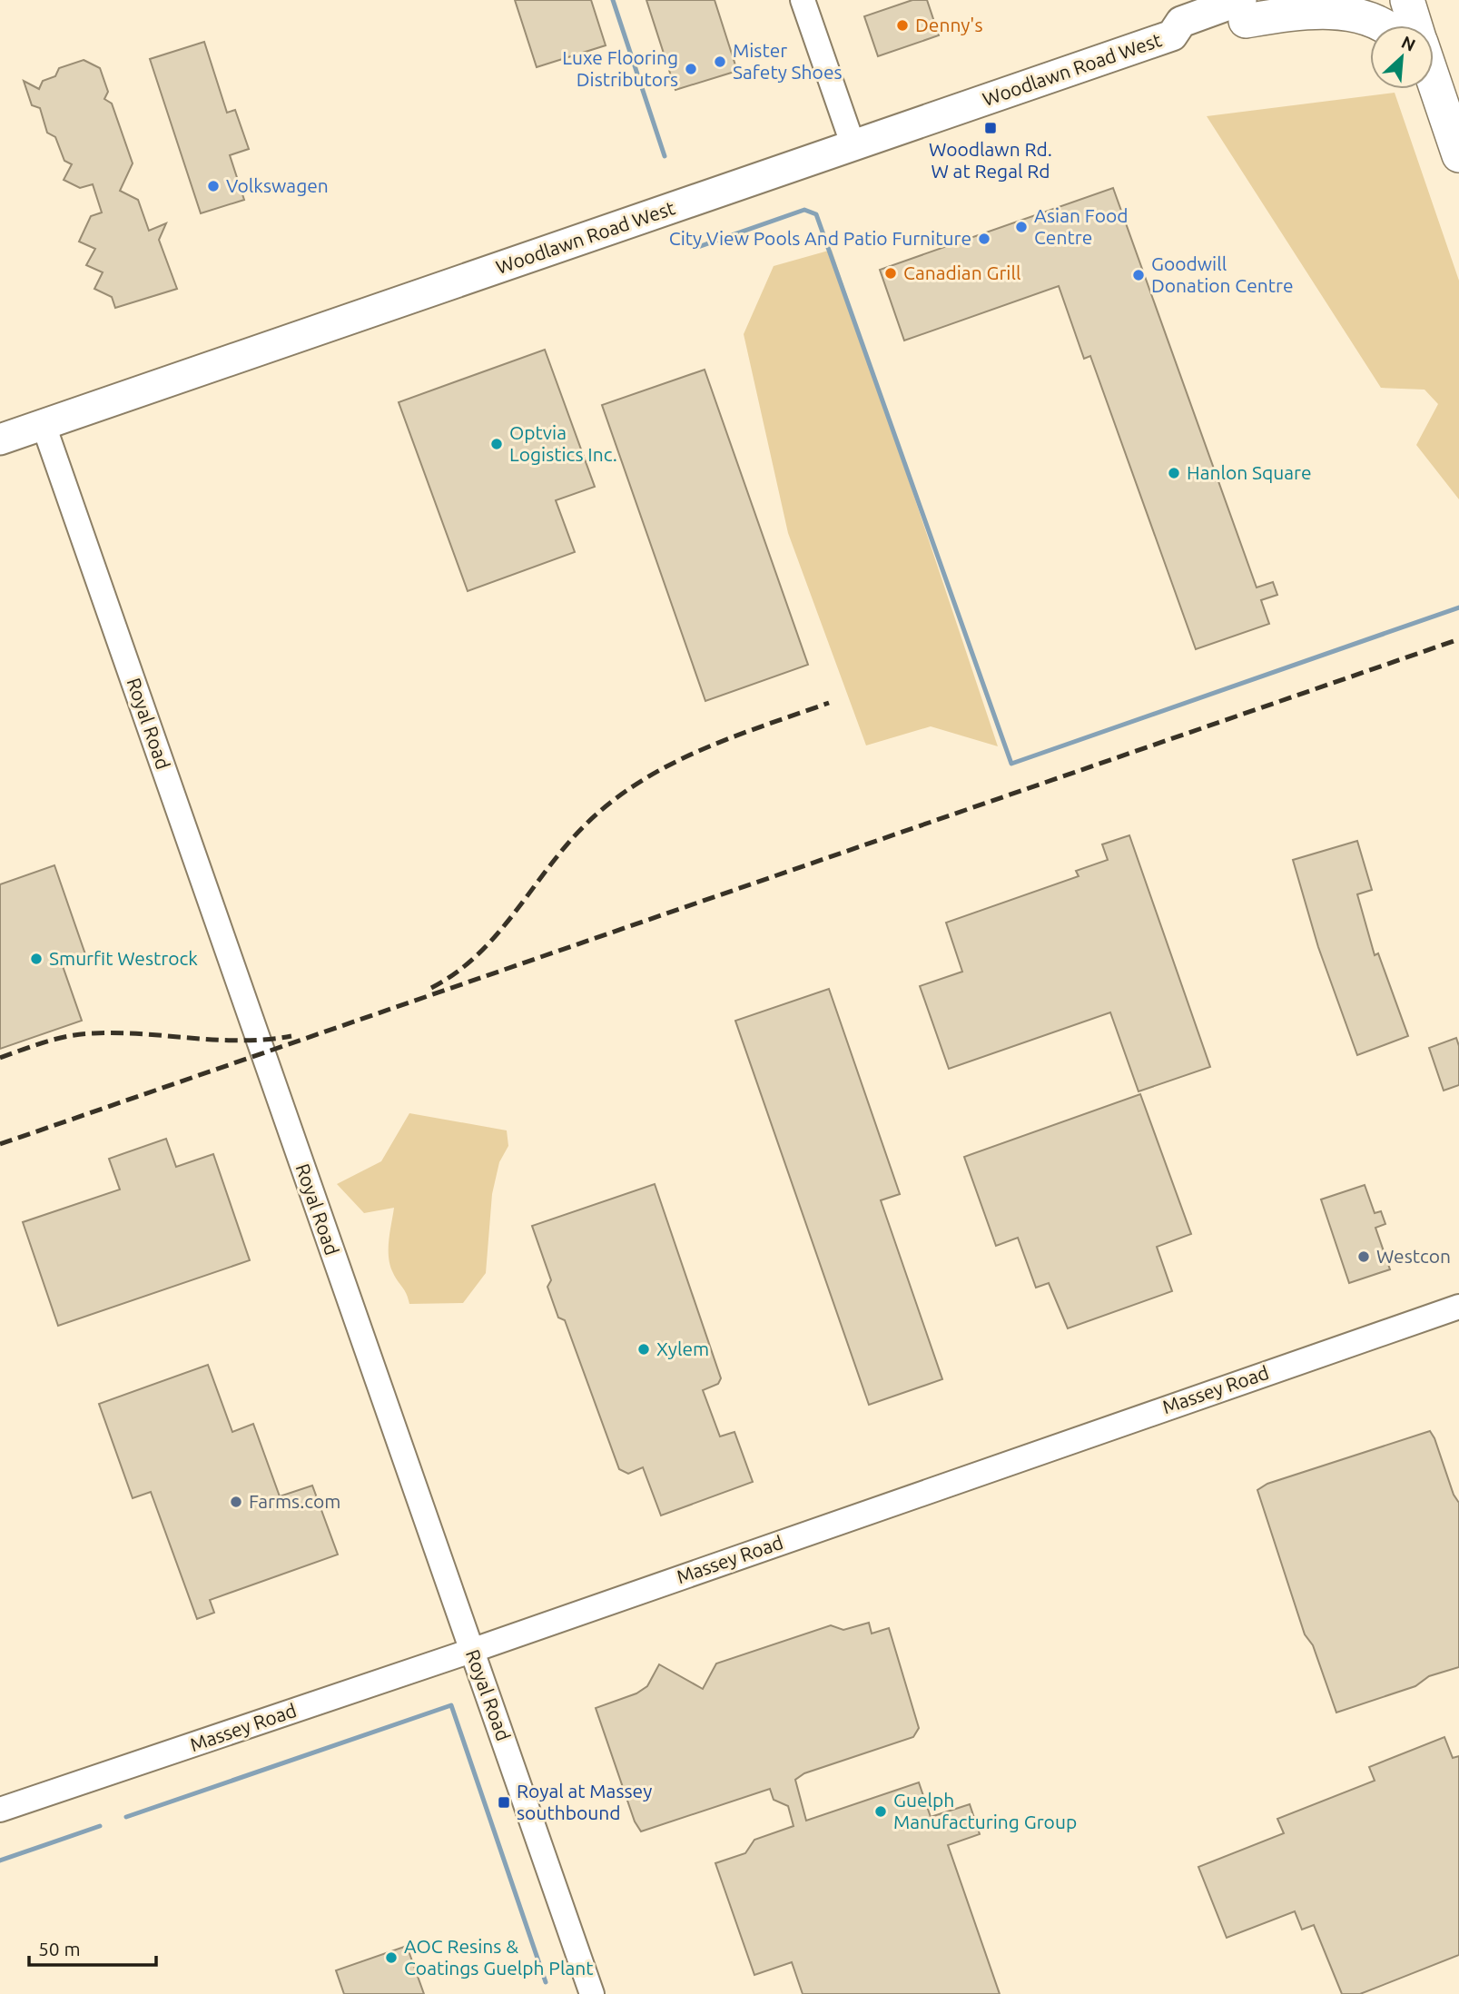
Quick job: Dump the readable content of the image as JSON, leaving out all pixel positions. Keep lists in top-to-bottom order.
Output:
{
  "streets": {
    "main road": ["Woodlawn Road West"],
    "street": ["Royal Road", "Massey Road"]
  },
  "crossings": [
    ["Woodlawn Road West", "Royal Road"],
    ["Royal Road", "Massey Road"]
  ],
  "places": {
    "other": [
      "Denny's",
      "Mister Safety Shoes",
      "Luxe Flooring Distributors",
      "Volkswagen",
      "Asian Food Centre",
      "City View Pools And Patio Furniture",
      "Canadian Grill",
      "Goodwill Donation Centre",
      "Optvia Logistics Inc.",
      "Hanlon Square",
      "Smurfit Westrock",
      "Westcon",
      "Xylem",
      "Farms.com",
      "Guelph Manufacturing Group",
      "AOC Resins & Coatings Guelph Plant"
    ],
    "transit": ["Woodlawn Rd. W at Regal Rd", "Royal at Massey southbound"]
  },
  "scale_bar": "50 m",
  "north": "top right"
}
